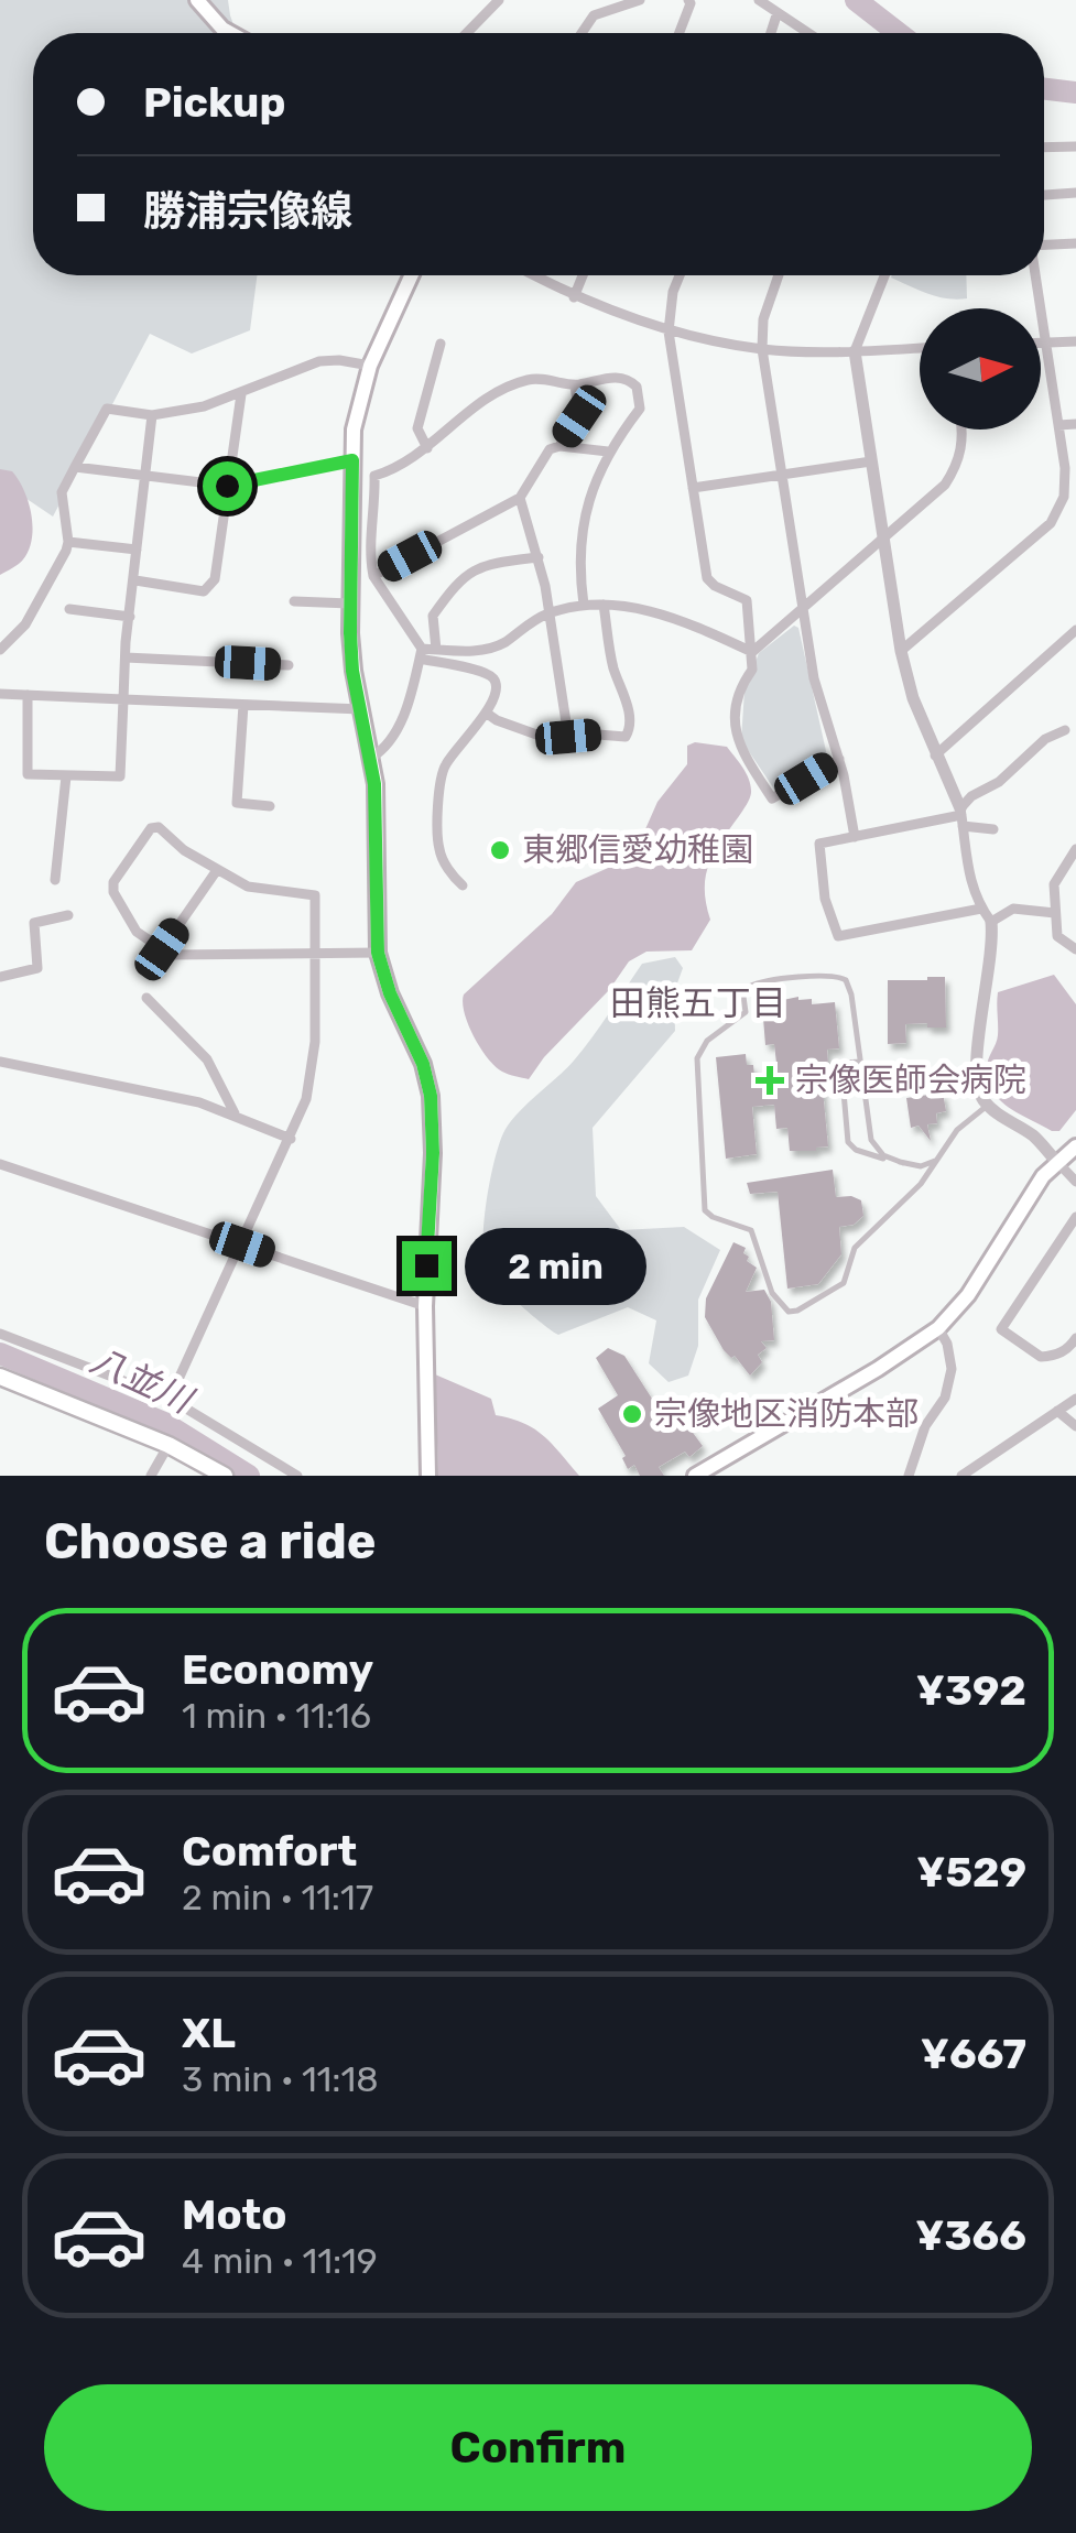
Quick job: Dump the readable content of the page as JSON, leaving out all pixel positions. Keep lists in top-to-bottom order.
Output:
{
  "districts": ["田熊五丁目"],
  "water": ["八並川"],
  "places": {
    "other": ["東郷信愛幼稚園", "宗像地区消防本部"],
    "health": ["宗像医師会病院"]
  },
  "north": "right",
  "page": {
    "banner": ["Pickup", "勝浦宗像線"],
    "bubble": "2 min",
    "heading": "Choose a ride",
    "list": [
      {
        "name": "Economy",
        "note": "1 min · 11:16",
        "value": "¥392"
      },
      {
        "name": "Comfort",
        "note": "2 min · 11:17",
        "value": "¥529"
      },
      {
        "name": "XL",
        "note": "3 min · 11:18",
        "value": "¥667"
      },
      {
        "name": "Moto",
        "note": "4 min · 11:19",
        "value": "¥366"
      }
    ],
    "buttons": "Confirm"
  }
}
